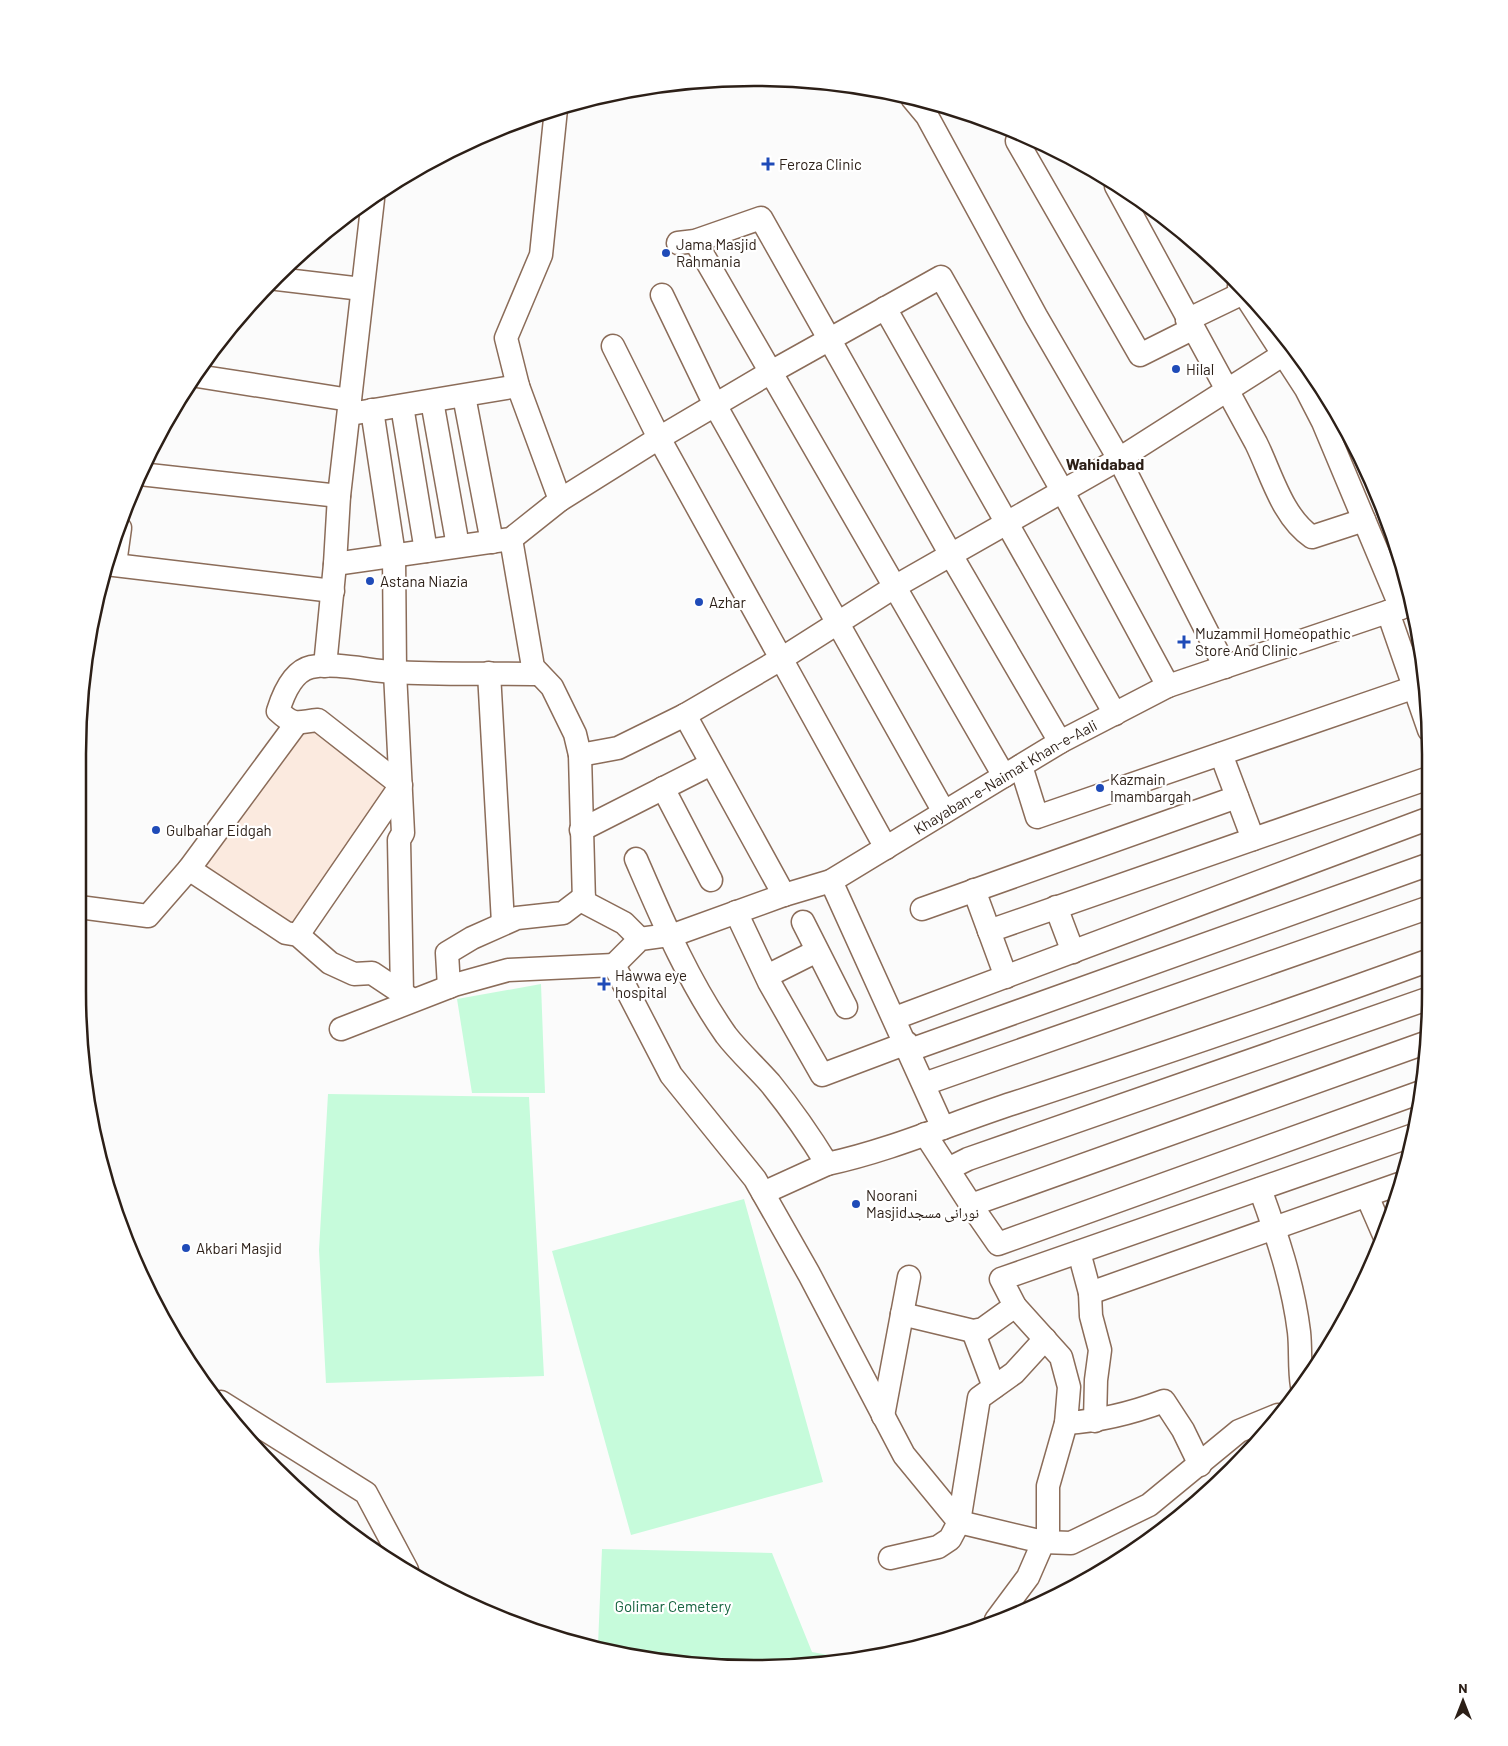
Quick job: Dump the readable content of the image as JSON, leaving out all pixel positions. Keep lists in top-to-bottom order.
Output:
{
  "streets": {
    "street": ["Khayaban-e-Naimat Khan-e-Aali"]
  },
  "districts": ["Wahidabad"],
  "parks": ["Golimar Cemetery"],
  "places": {
    "health": ["Feroza Clinic", "Muzammil Homeopathic Store And Clinic", "Hawwa eye hospital"],
    "other": [
      "Jama Masjid Rahmania",
      "Hilal",
      "Astana Niazia",
      "Azhar",
      "Kazmain Imambargah",
      "Gulbahar Eidgah",
      "Noorani Masjidنورانی مسجد",
      "Akbari Masjid"
    ]
  },
  "north": "top"
}
